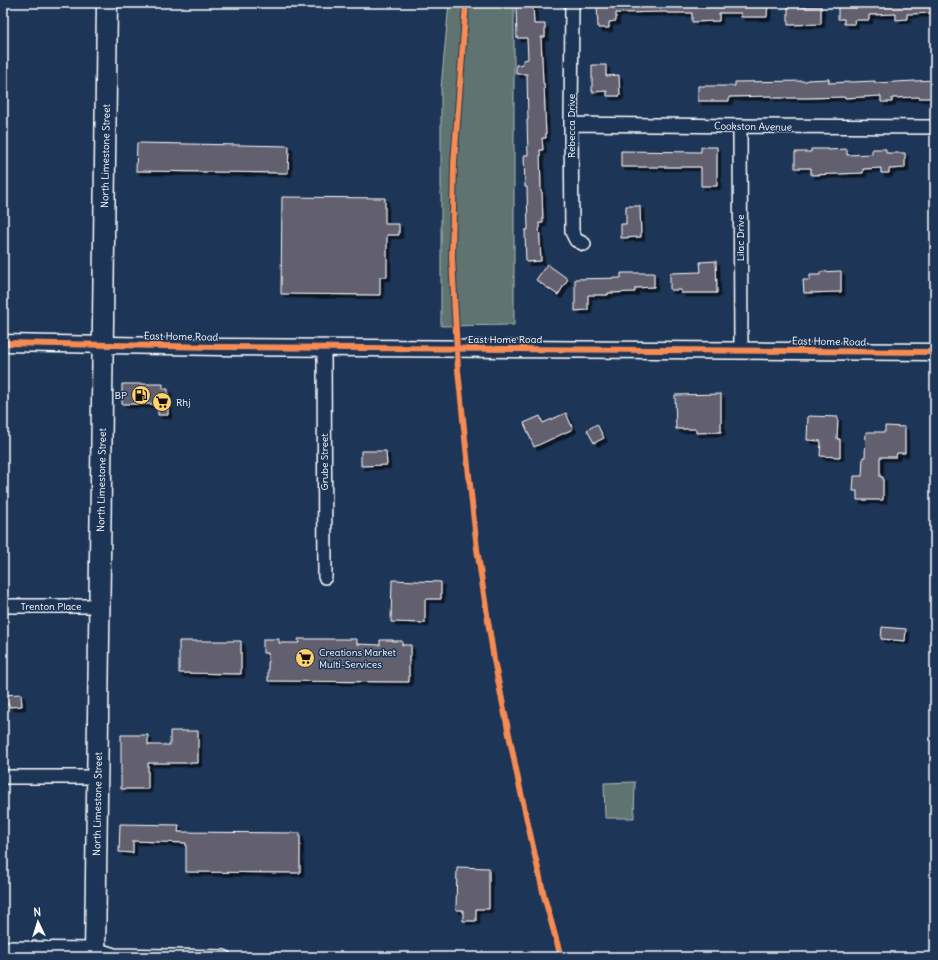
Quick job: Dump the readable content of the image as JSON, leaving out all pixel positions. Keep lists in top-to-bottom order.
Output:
{
  "streets": {
    "main road": ["North Limestone Street"],
    "street": [
      "Rebecca Drive",
      "Cookston Avenue",
      "Lilac Drive",
      "East Home Road",
      "Grube Street",
      "Trenton Place"
    ]
  },
  "crossings": [
    ["Rebecca Drive", "Cookston Avenue"],
    ["Cookston Avenue", "Lilac Drive"],
    ["North Limestone Street", "East Home Road"],
    ["North Limestone Street", "Trenton Place"],
    ["Lilac Drive", "East Home Road"],
    ["East Home Road", "Grube Street"]
  ],
  "places": {
    "fuel station": ["BP"],
    "supermarket": ["Rhj", "Creations Market Multi-Services"]
  },
  "north": "top"
}
